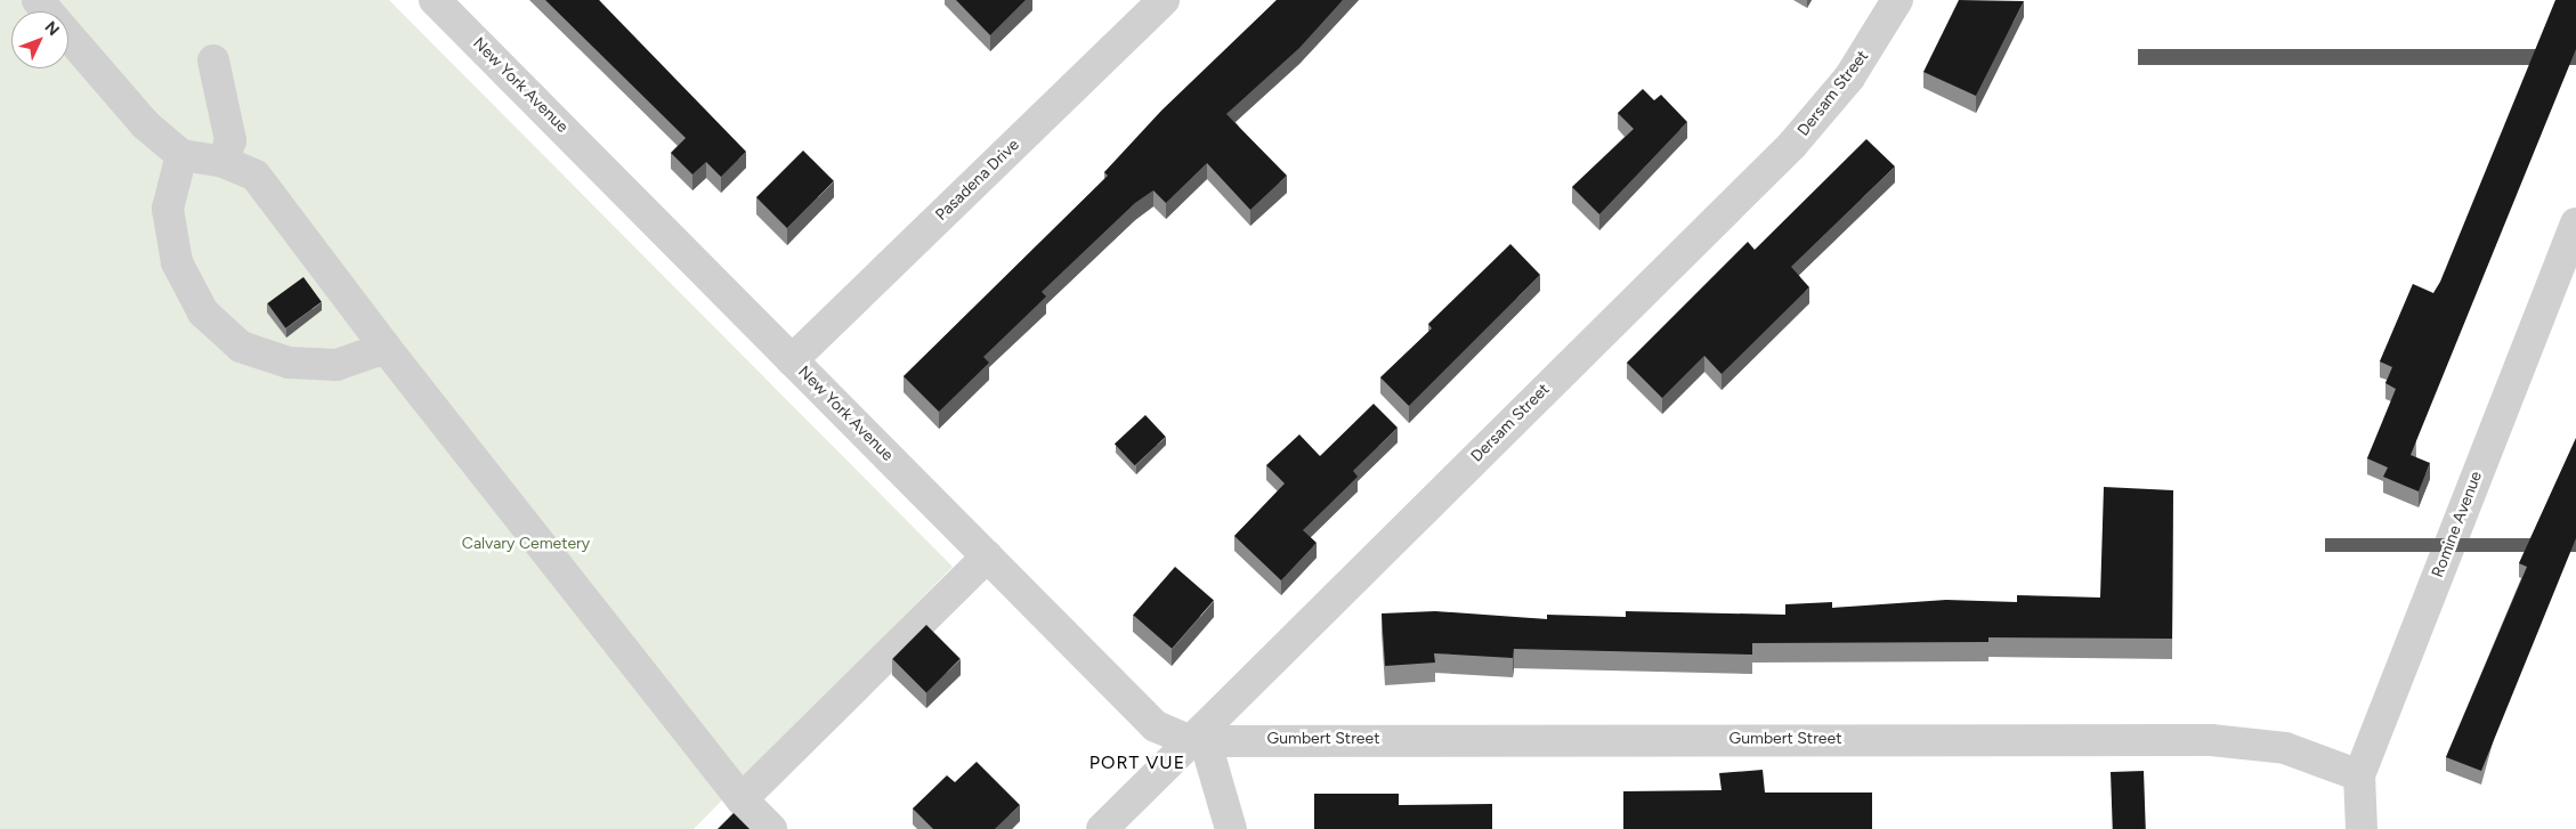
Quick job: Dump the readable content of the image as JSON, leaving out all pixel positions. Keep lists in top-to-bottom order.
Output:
{
  "streets": {
    "street": [
      "New York Avenue",
      "Dersam Street",
      "Pasadena Drive",
      "Romine Avenue",
      "Gumbert Street"
    ]
  },
  "crossings": [
    ["New York Avenue", "Dersam Street"],
    ["New York Avenue", "Pasadena Drive"],
    ["New York Avenue", "Gumbert Street"],
    ["Dersam Street", "Gumbert Street"],
    ["Romine Avenue", "Gumbert Street"]
  ],
  "districts": ["PORT VUE"],
  "parks": ["Calvary Cemetery"],
  "north": "top right"
}
